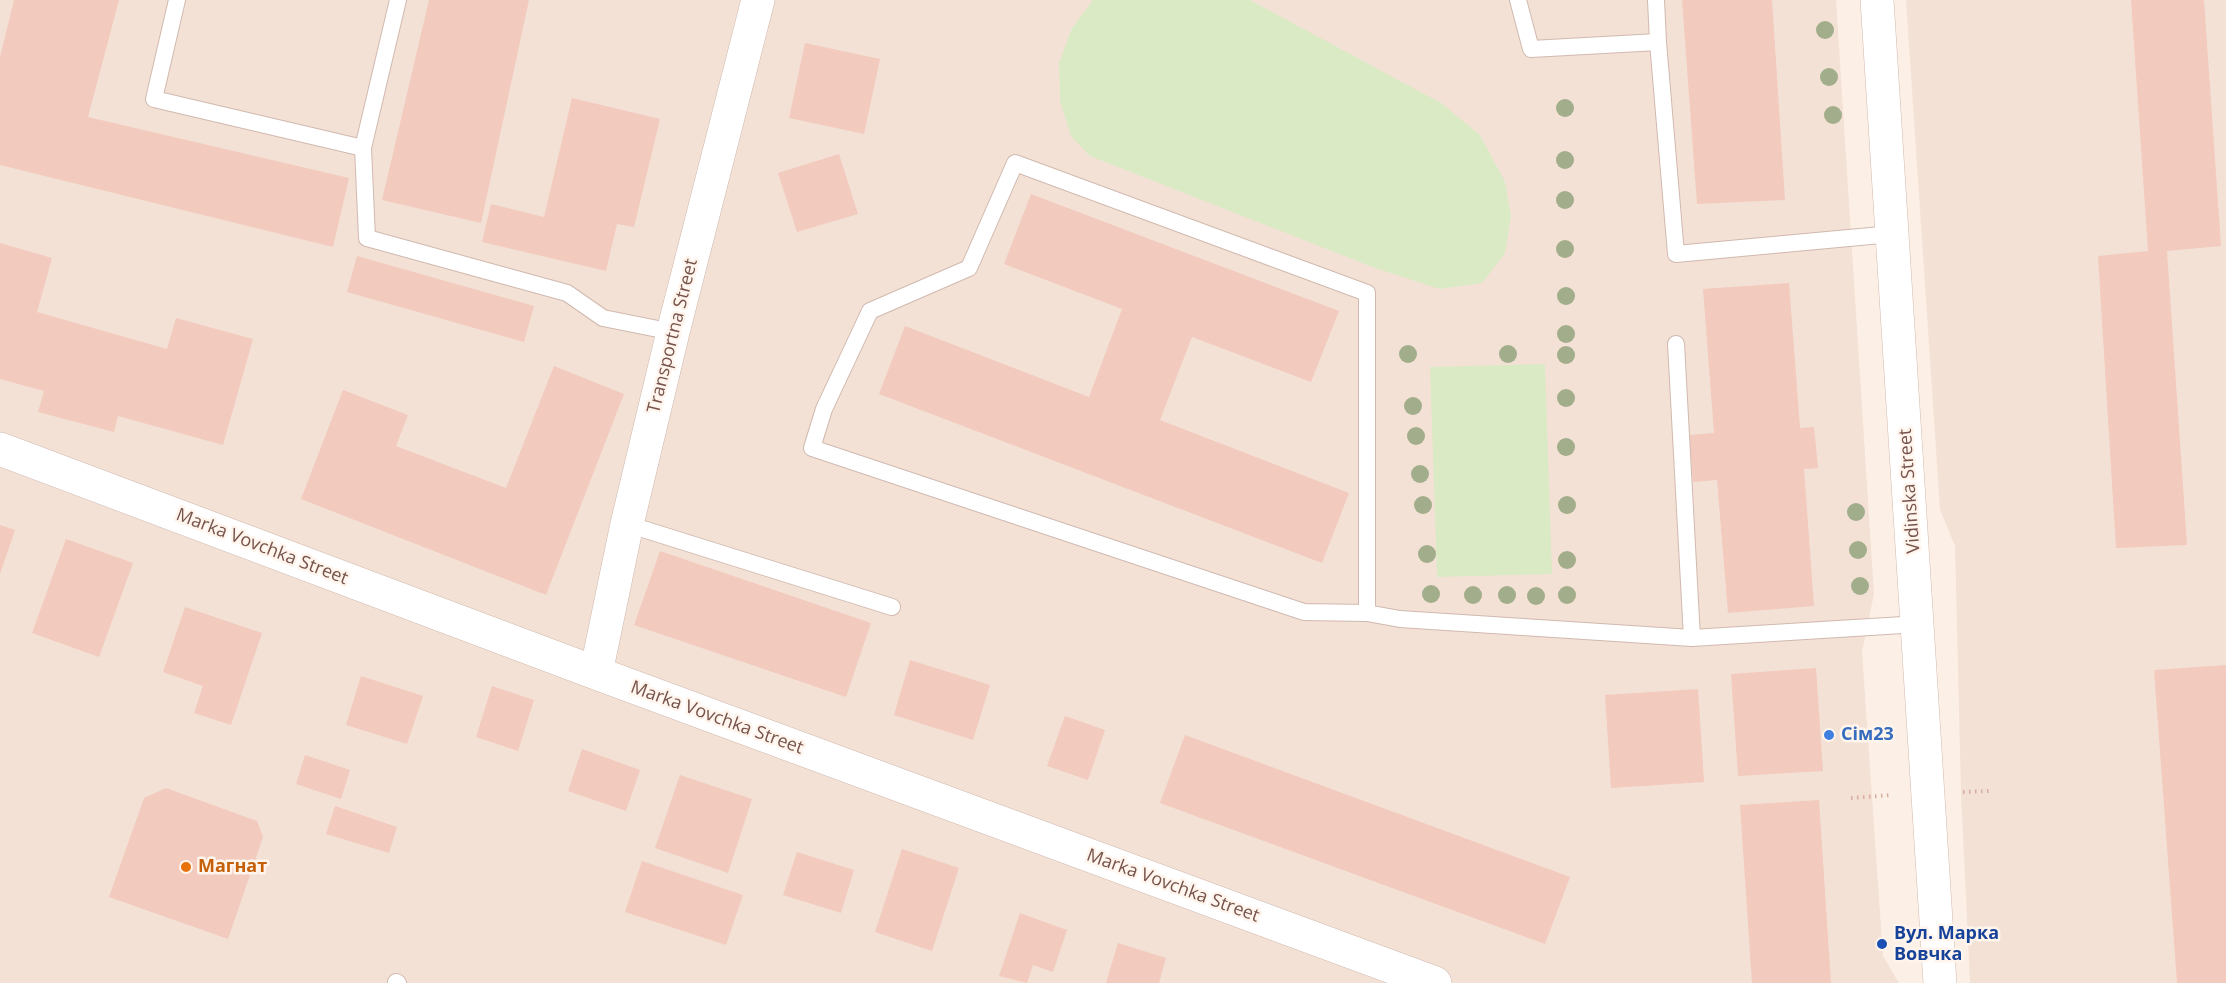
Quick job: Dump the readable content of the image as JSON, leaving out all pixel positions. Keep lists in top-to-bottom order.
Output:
{
  "streets": {
    "street": ["Transportna Street", "Vidinska Street", "Marka Vovchka Street"]
  },
  "crossings": [
    ["Transportna Street", "Marka Vovchka Street"]
  ],
  "places": ["Сім23", "Магнат", "Вул. Марка Вовчка"]
}
